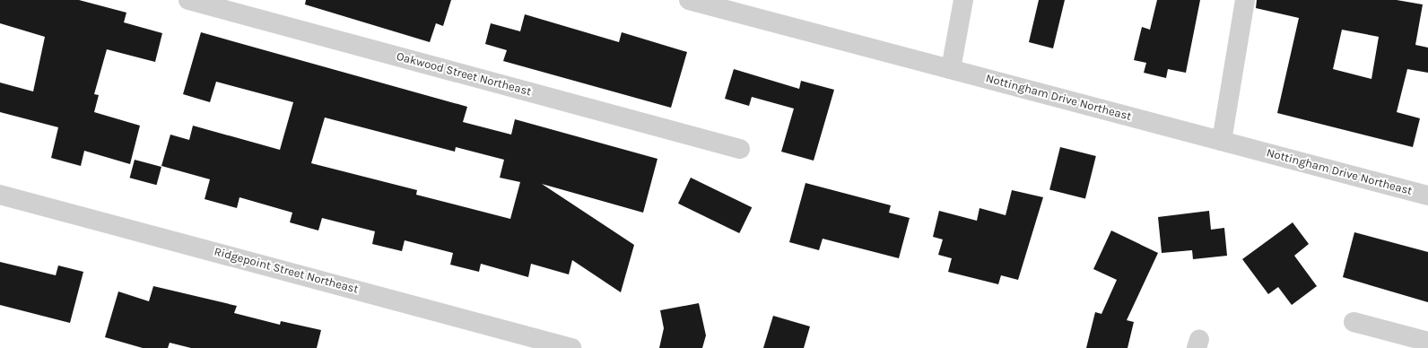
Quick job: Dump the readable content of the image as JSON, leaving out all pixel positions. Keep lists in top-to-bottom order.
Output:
{
  "streets": {
    "street": ["Oakwood Street Northeast", "Nottingham Drive Northeast", "Ridgepoint Street Northeast"]
  }
}
